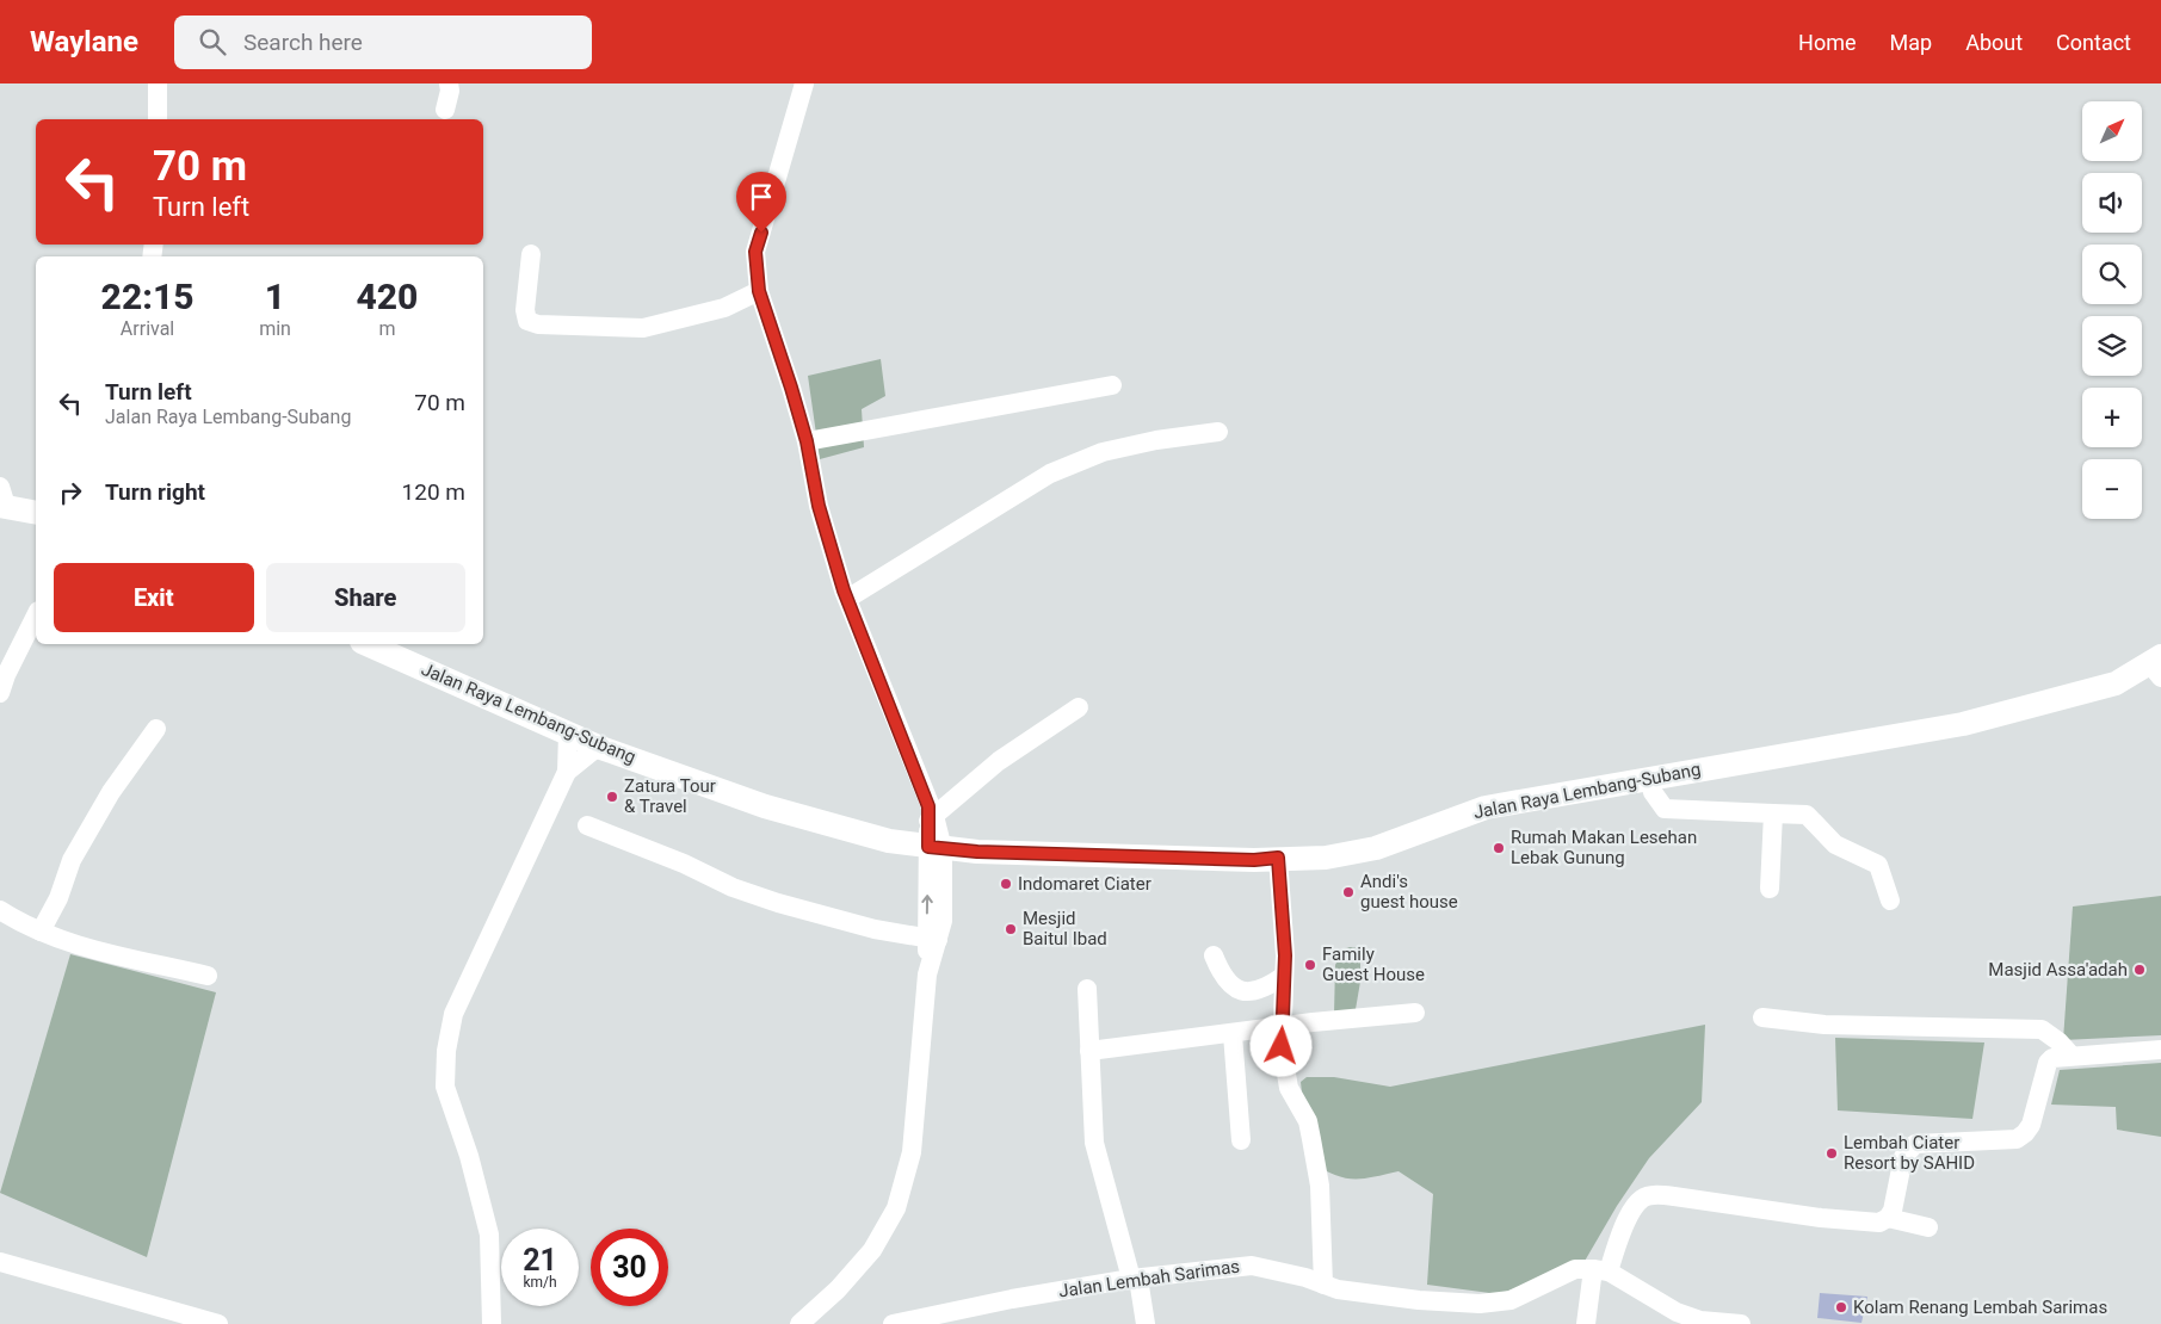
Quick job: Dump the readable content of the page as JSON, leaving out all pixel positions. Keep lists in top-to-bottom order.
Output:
{
  "streets": {
    "main road": ["Jalan Raya Lembang-Subang"],
    "street": ["Jalan Lembah Sarimas"]
  },
  "places": [
    "Zatura Tour & Travel",
    "Rumah Makan Lesehan Lebak Gunung",
    "Indomaret Ciater",
    "Andi's guest house",
    "Mesjid Baitul Ibad",
    "Family Guest House",
    "Masjid Assa'adah",
    "Lembah Ciater Resort by SAHID",
    "Kolam Renang Lembah Sarimas"
  ],
  "north": "top right",
  "page": {
    "header": "Waylane",
    "search": "Search here",
    "nav": [
      "Home",
      "Map",
      "About",
      "Contact"
    ],
    "map_buttons": ["+", "−"],
    "turn": ["70 m", "Turn left"],
    "eta": [
      "22:15",
      "Arrival",
      "1",
      "min",
      "420",
      "m"
    ],
    "list": [
      {
        "name": "Turn left",
        "note": "Jalan Raya Lembang-Subang",
        "value": "70 m"
      },
      {
        "name": "Turn right",
        "value": "120 m"
      }
    ],
    "buttons": ["Exit", "Share"],
    "speed": "21 km/h",
    "limit": "30"
  }
}
